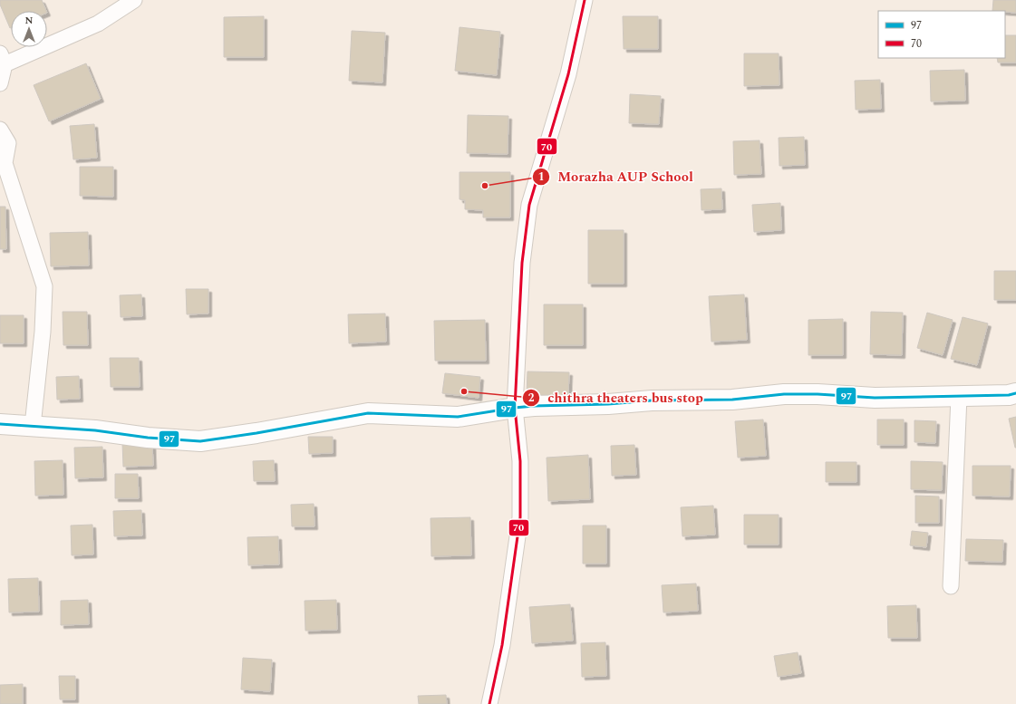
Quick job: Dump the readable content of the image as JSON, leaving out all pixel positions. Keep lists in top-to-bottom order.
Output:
{
  "places": ["Morazha AUP School", "chithra theaters bus stop"],
  "lines": ["transit line 70", "transit line 97"],
  "legend": ["97", "70"],
  "north": "top"
}
